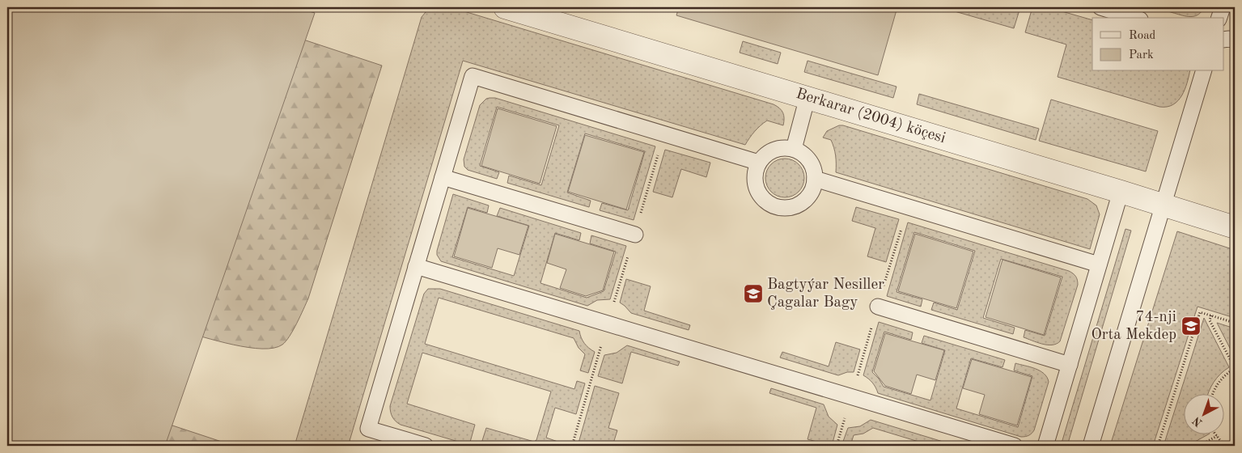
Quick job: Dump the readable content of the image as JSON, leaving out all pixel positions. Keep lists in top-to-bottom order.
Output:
{
  "streets": {
    "street": ["Berkarar (2004) köçesi"]
  },
  "places": {
    "school or university": ["Bagtyýar Nesiller Çagalar Bagy", "74-nji Orta Mekdep"]
  },
  "legend": ["Road", "Park"],
  "north": "bottom left"
}
